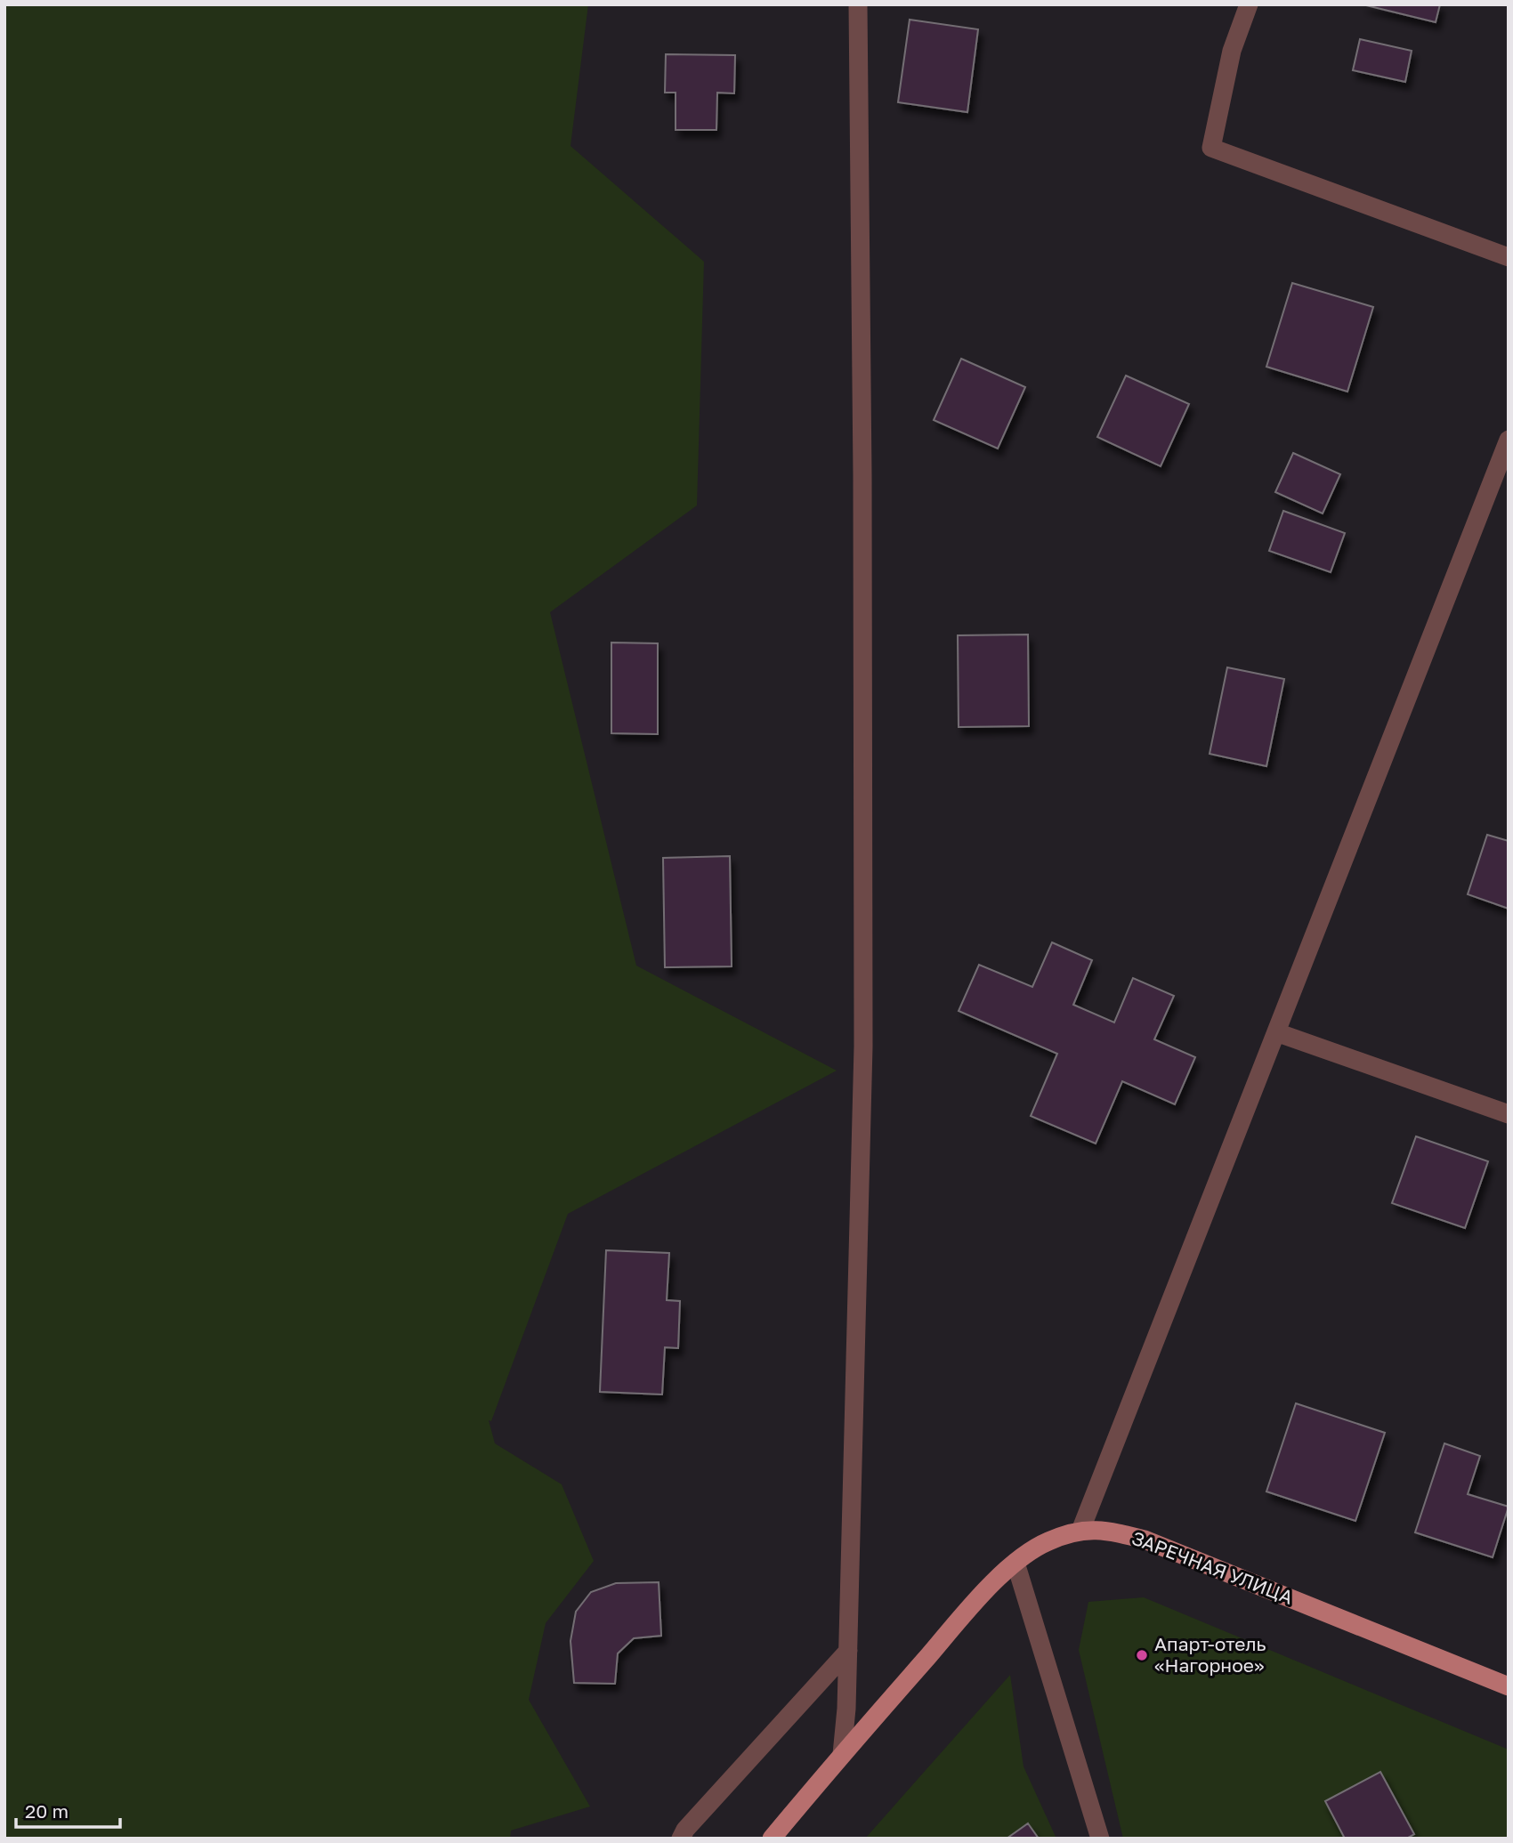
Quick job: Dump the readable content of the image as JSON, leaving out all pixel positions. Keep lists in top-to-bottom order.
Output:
{
  "streets": {
    "main road": ["ЗАРЕЧНАЯ УЛИЦА"]
  },
  "places": ["Апарт-отель «Нагорное»"],
  "scale_bar": "20 m"
}
